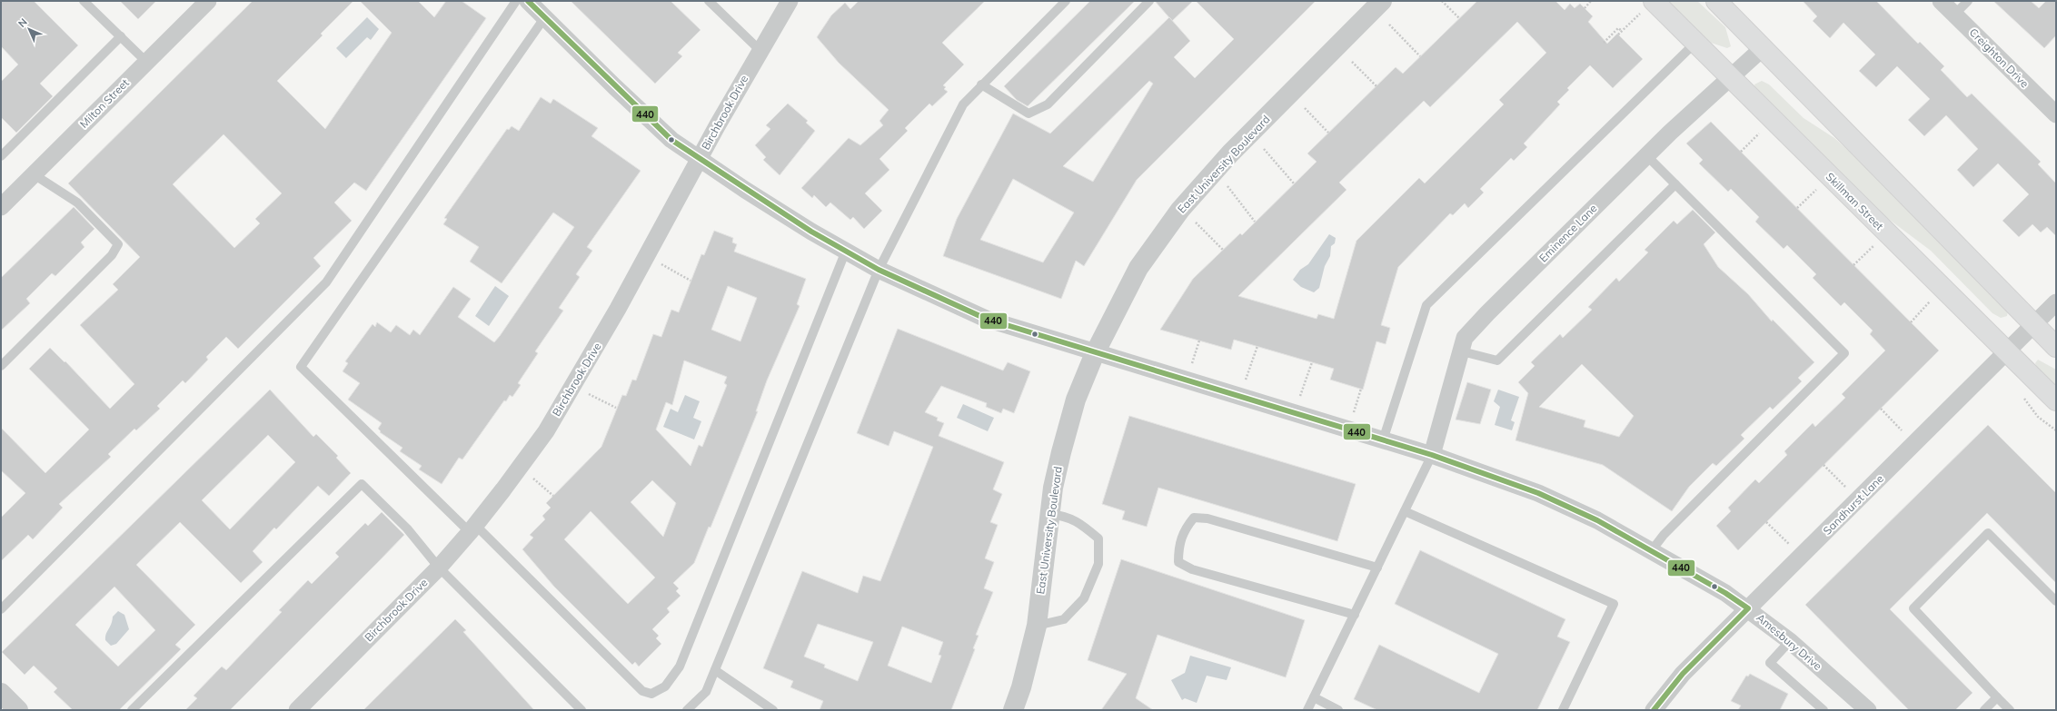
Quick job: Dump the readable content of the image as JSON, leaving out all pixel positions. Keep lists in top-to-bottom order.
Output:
{
  "streets": {
    "main road": ["Skillman Street"],
    "street": [
      "Creighton Drive",
      "Milton Street",
      "Birchbrook Drive",
      "East University Boulevard",
      "Eminence Lane",
      "Sandhurst Lane",
      "Amesbury Drive"
    ]
  },
  "crossings": [
    ["Birchbrook Drive", "Amesbury Drive"],
    ["East University Boulevard", "Amesbury Drive"],
    ["Skillman Street", "Eminence Lane"],
    ["Skillman Street", "Sandhurst Lane"],
    ["Eminence Lane", "Amesbury Drive"],
    ["Sandhurst Lane", "Amesbury Drive"]
  ],
  "lines": ["transit line 440"],
  "north": "top left"
}
